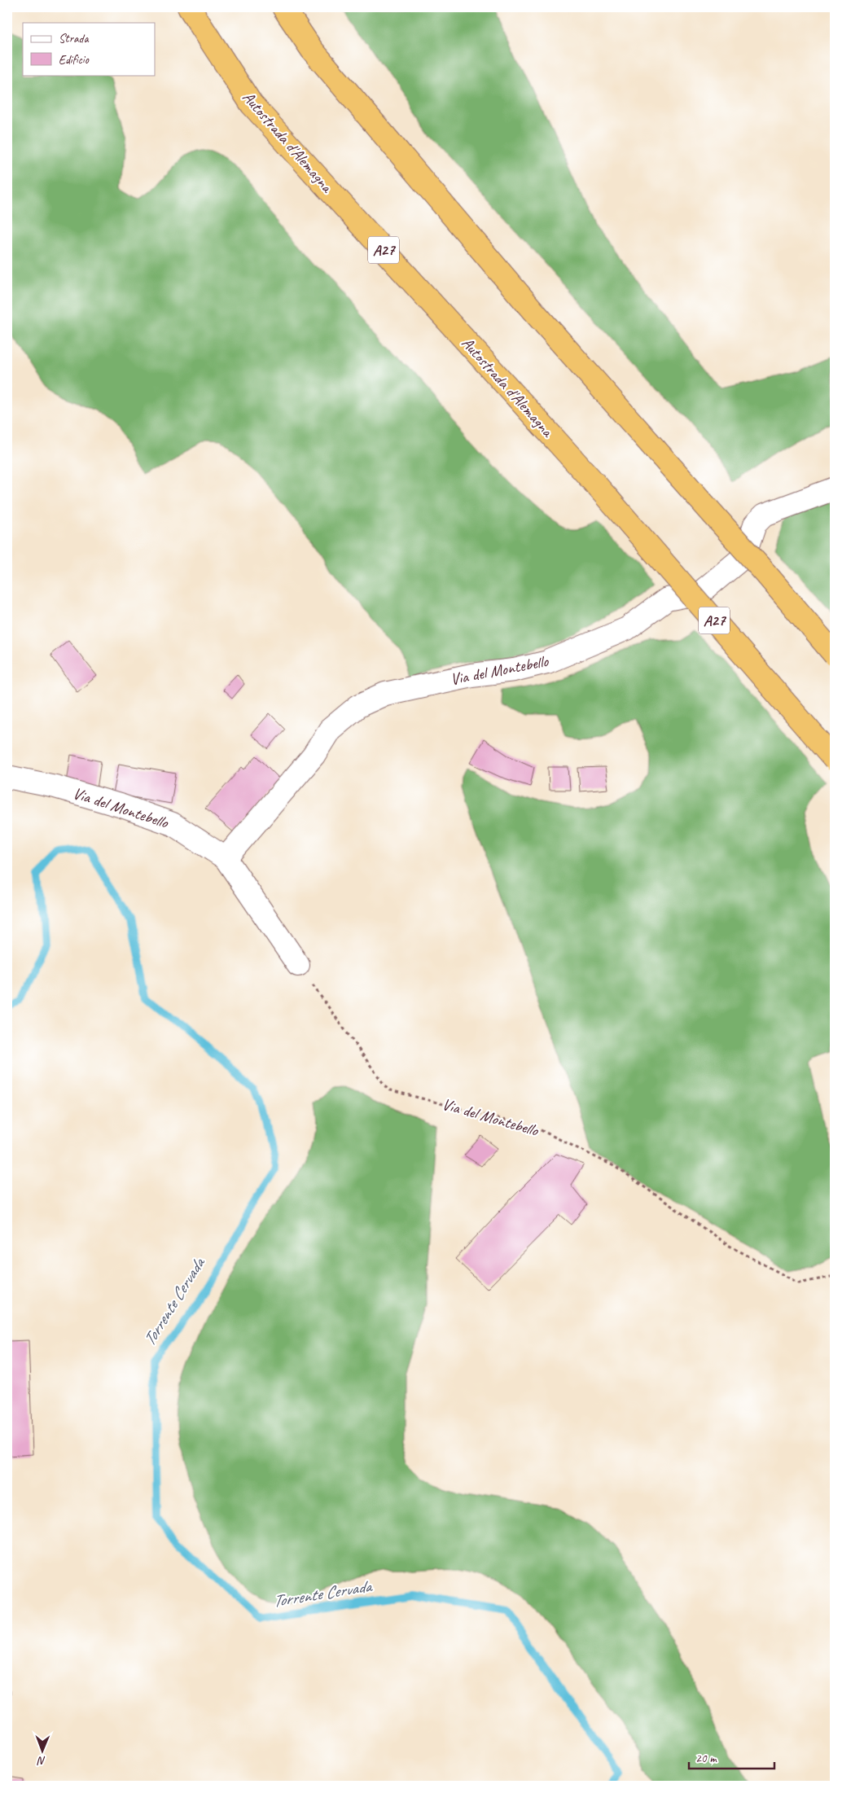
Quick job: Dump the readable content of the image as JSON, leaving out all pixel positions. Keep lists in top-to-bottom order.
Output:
{
  "streets": {
    "highway": ["Autostrada d'Alemagna", "A27"],
    "street": ["Via del Montebello"]
  },
  "water": ["Torrente Cervada"],
  "legend": ["Strada", "Edificio"],
  "scale_bar": "20 m",
  "north": "bottom"
}
